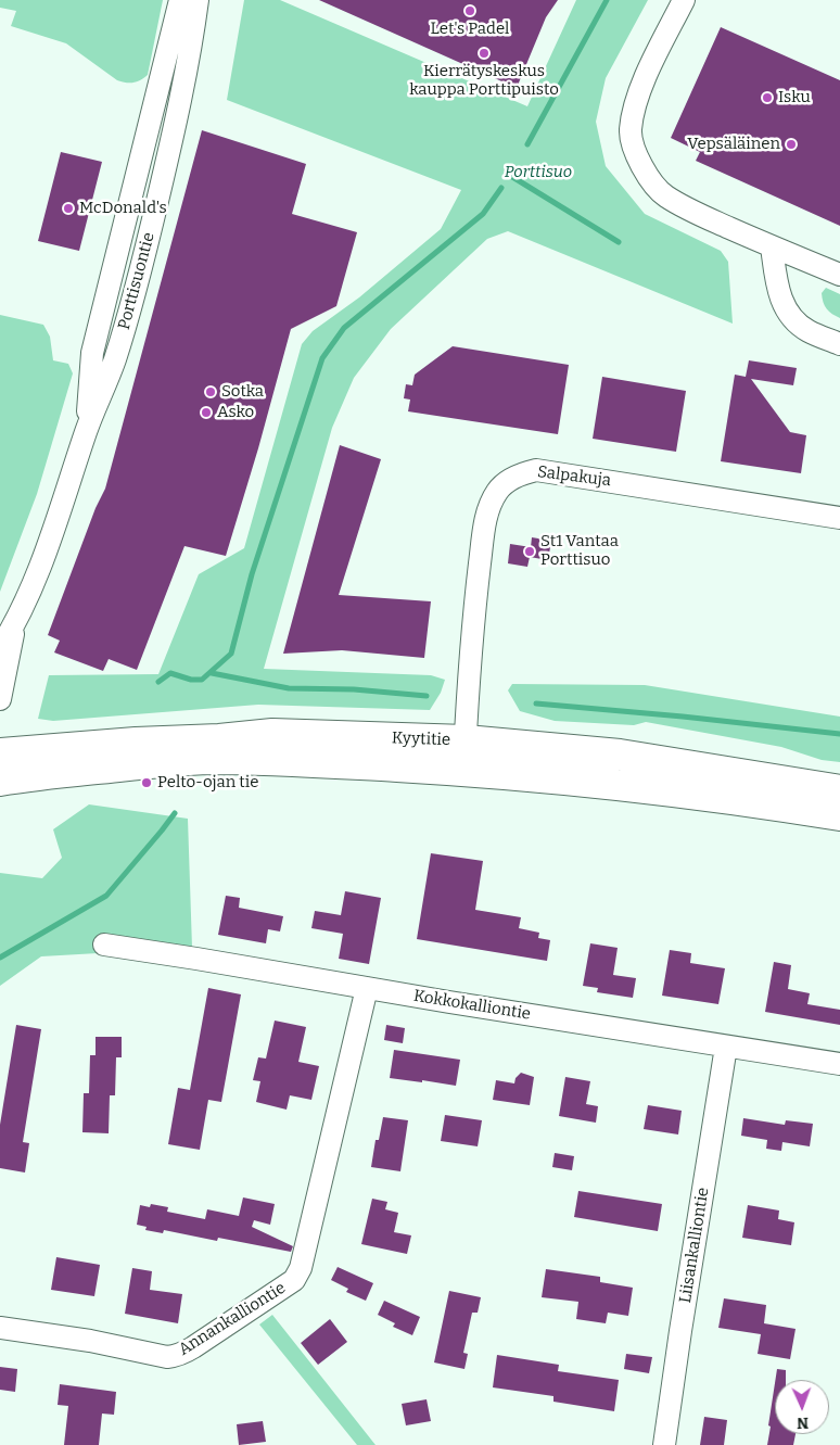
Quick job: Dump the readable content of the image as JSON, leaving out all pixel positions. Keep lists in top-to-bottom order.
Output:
{
  "streets": {
    "main road": ["Kyytitie"],
    "street": [
      "Porttisuontie",
      "Salpakuja",
      "Kokkokalliontie",
      "Liisankalliontie",
      "Annankalliontie"
    ]
  },
  "crossings": [
    ["Salpakuja", "Kyytitie"],
    ["Kokkokalliontie", "Liisankalliontie"],
    ["Kokkokalliontie", "Annankalliontie"]
  ],
  "parks": ["Porttisuo"],
  "places": [
    "Let's Padel",
    "Kierrätyskeskus kauppa Porttipuisto",
    "Isku",
    "Vepsäläinen",
    "McDonald's",
    "Sotka",
    "Asko",
    "St1 Vantaa Porttisuo",
    "Pelto-ojan tie"
  ],
  "north": "bottom"
}
